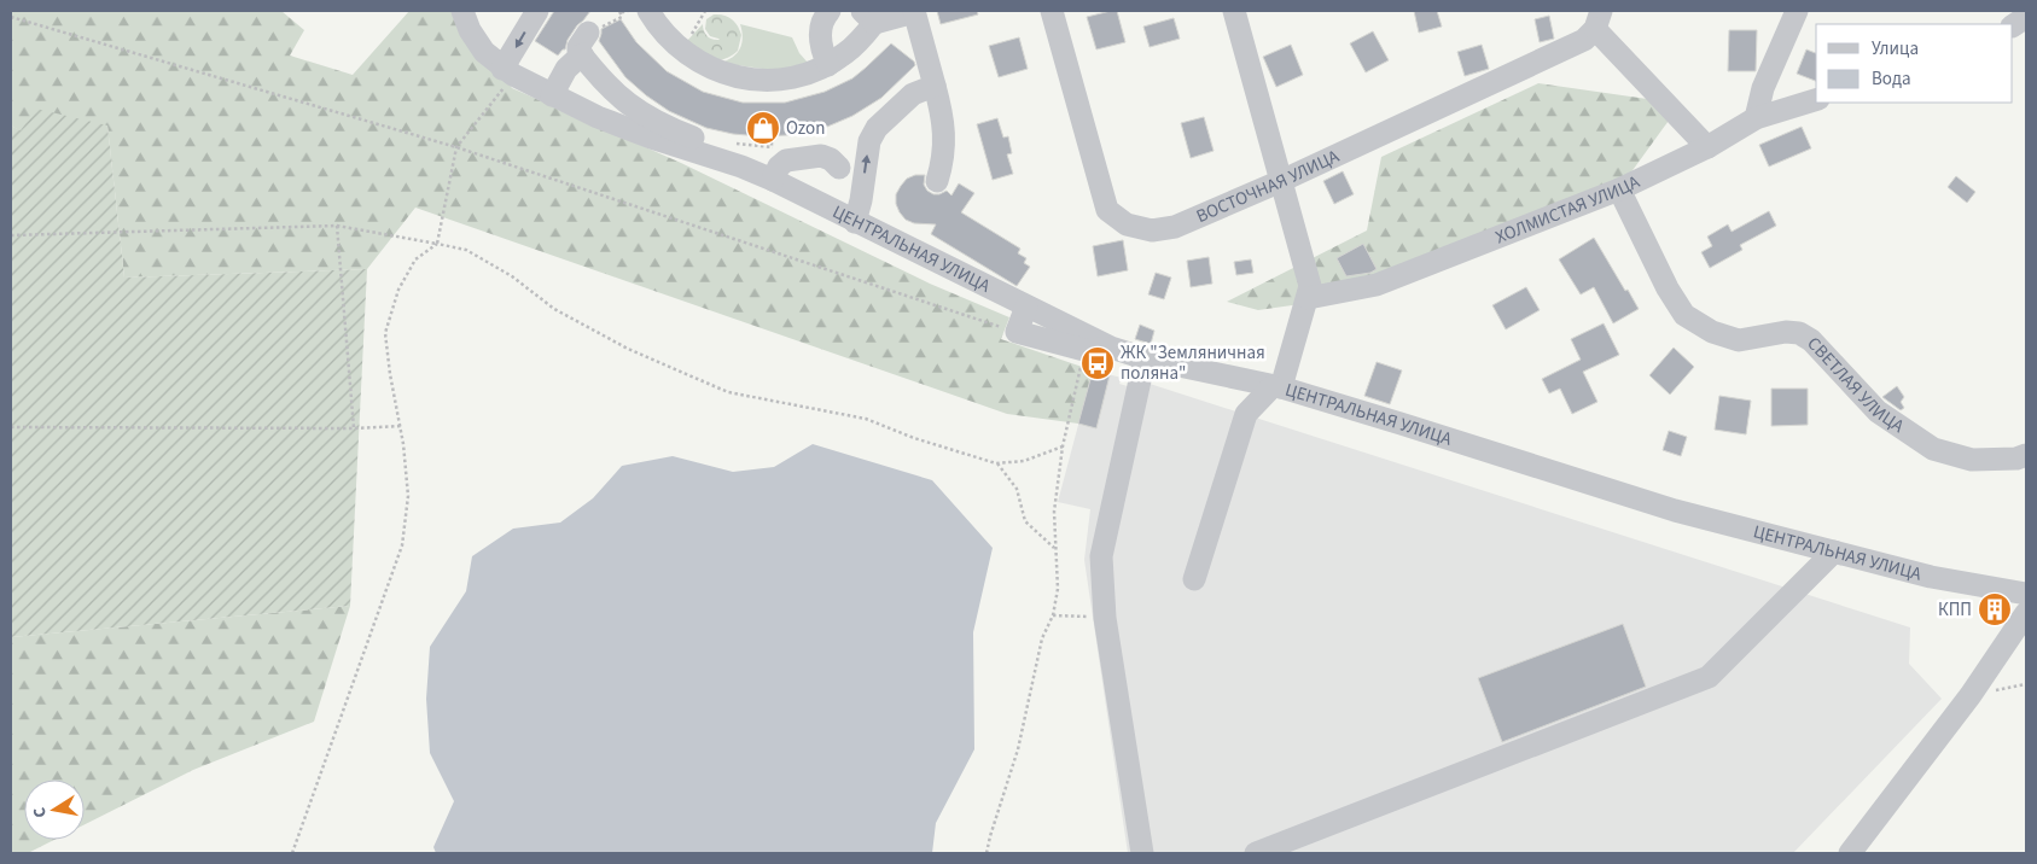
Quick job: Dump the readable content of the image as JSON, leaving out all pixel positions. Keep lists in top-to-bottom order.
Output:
{
  "streets": {
    "street": [
      "ВОСТОЧНАЯ УЛИЦА",
      "ХОЛМИСТАЯ УЛИЦА",
      "ЦЕНТРАЛЬНАЯ УЛИЦА",
      "СВЕТЛАЯ УЛИЦА"
    ]
  },
  "crossings": [
    ["ХОЛМИСТАЯ УЛИЦА", "СВЕТЛАЯ УЛИЦА"]
  ],
  "places": {
    "shop": ["Ozon"],
    "bus stop": ["ЖК \"Земляничная поляна\""],
    "building": ["КПП"]
  },
  "legend": ["Улица", "Вода"],
  "north": "left"
}
